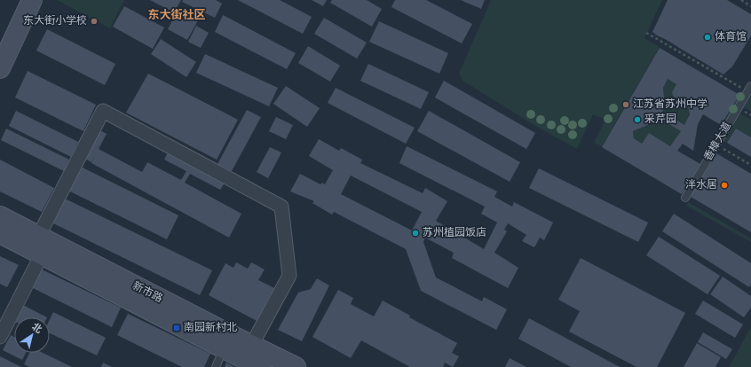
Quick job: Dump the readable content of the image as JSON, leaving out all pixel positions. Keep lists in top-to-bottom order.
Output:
{
  "streets": {
    "main road": ["新市路"],
    "lane": ["香樟大道"]
  },
  "districts": ["东大街社区"],
  "places": {
    "other": [
      "东大街小学校",
      "体育馆",
      "江苏省苏州中学",
      "采芹园",
      "泮水居",
      "苏州植园饭店"
    ],
    "transit": ["南园新村北"]
  },
  "north": "top right"
}
